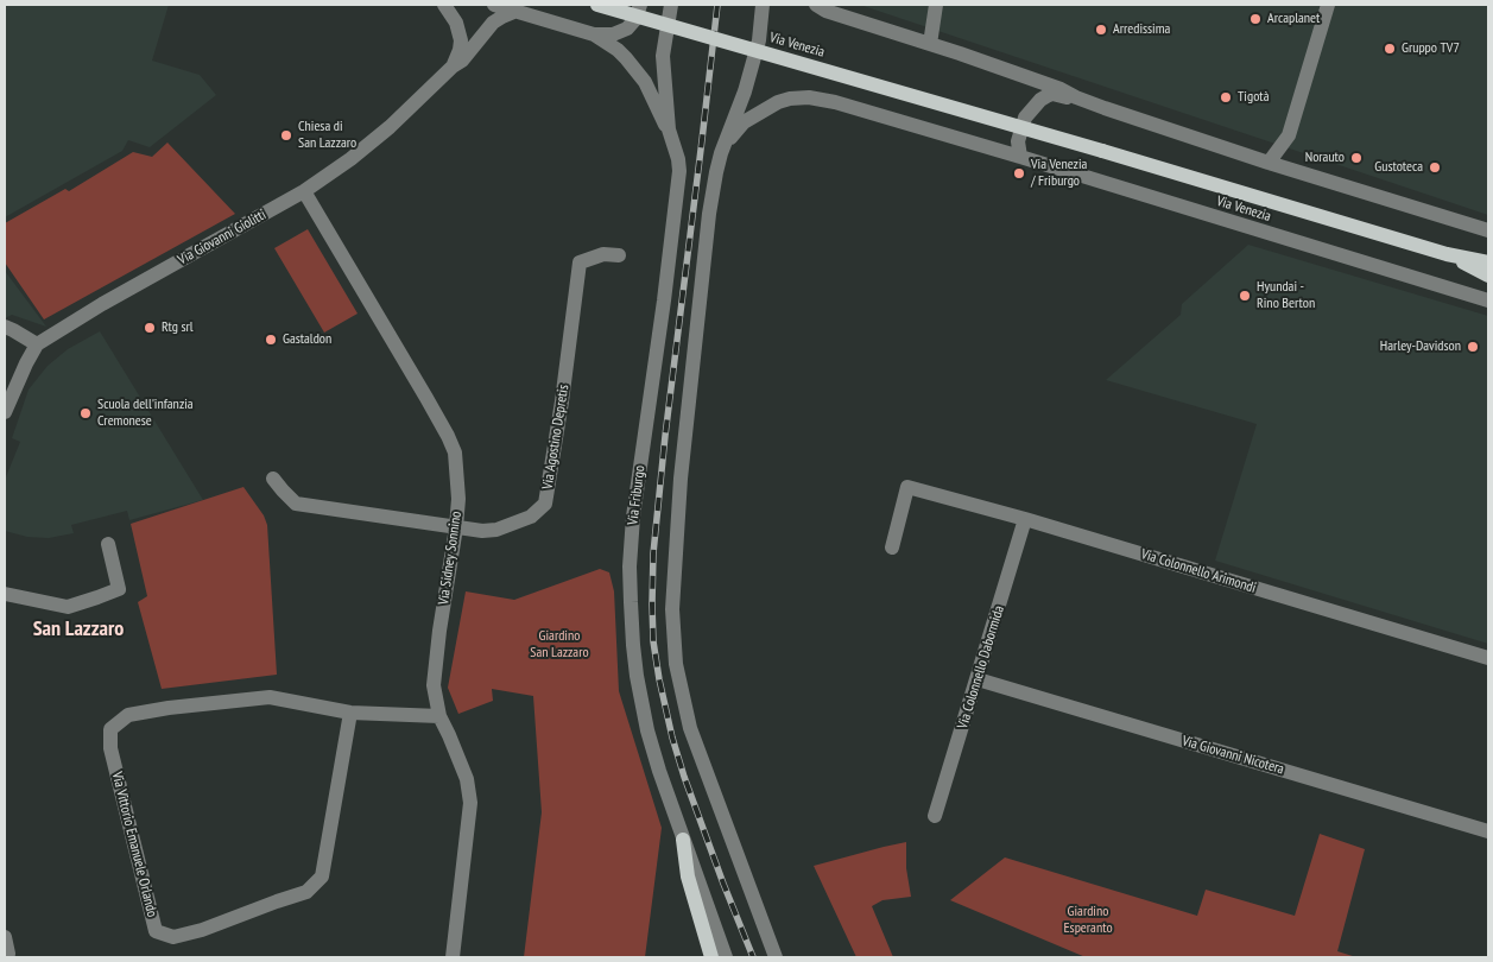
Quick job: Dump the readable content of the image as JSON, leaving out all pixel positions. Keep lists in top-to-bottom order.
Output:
{
  "streets": {
    "main road": ["Via Venezia"],
    "street": [
      "Via Giovanni Giolitti",
      "Via Agostino Depretis",
      "Via Friburgo",
      "Via Sidney Sonnino",
      "Via Colonnello Arimondi",
      "Via Colonnello Dabormida",
      "Via Giovanni Nicotera",
      "Via Vittorio Emanuele Orlando"
    ]
  },
  "crossings": [
    ["Via Giovanni Giolitti", "Via Sidney Sonnino"],
    ["Via Agostino Depretis", "Via Sidney Sonnino"],
    ["Via Sidney Sonnino", "Via Vittorio Emanuele Orlando"],
    ["Via Colonnello Arimondi", "Via Colonnello Dabormida"],
    ["Via Colonnello Dabormida", "Via Giovanni Nicotera"]
  ],
  "districts": ["San Lazzaro"],
  "parks": ["Giardino San Lazzaro", "Giardino Esperanto"],
  "places": [
    "Arcaplanet",
    "Arredissima",
    "Gruppo TV7",
    "Tigotà",
    "Chiesa di San Lazzaro",
    "Norauto",
    "Gustoteca",
    "Via Venezia / Friburgo",
    "Hyundai - Rino Berton",
    "Rtg srl",
    "Gastaldon",
    "Harley-Davidson",
    "Scuola dell'infanzia Cremonese"
  ]
}
